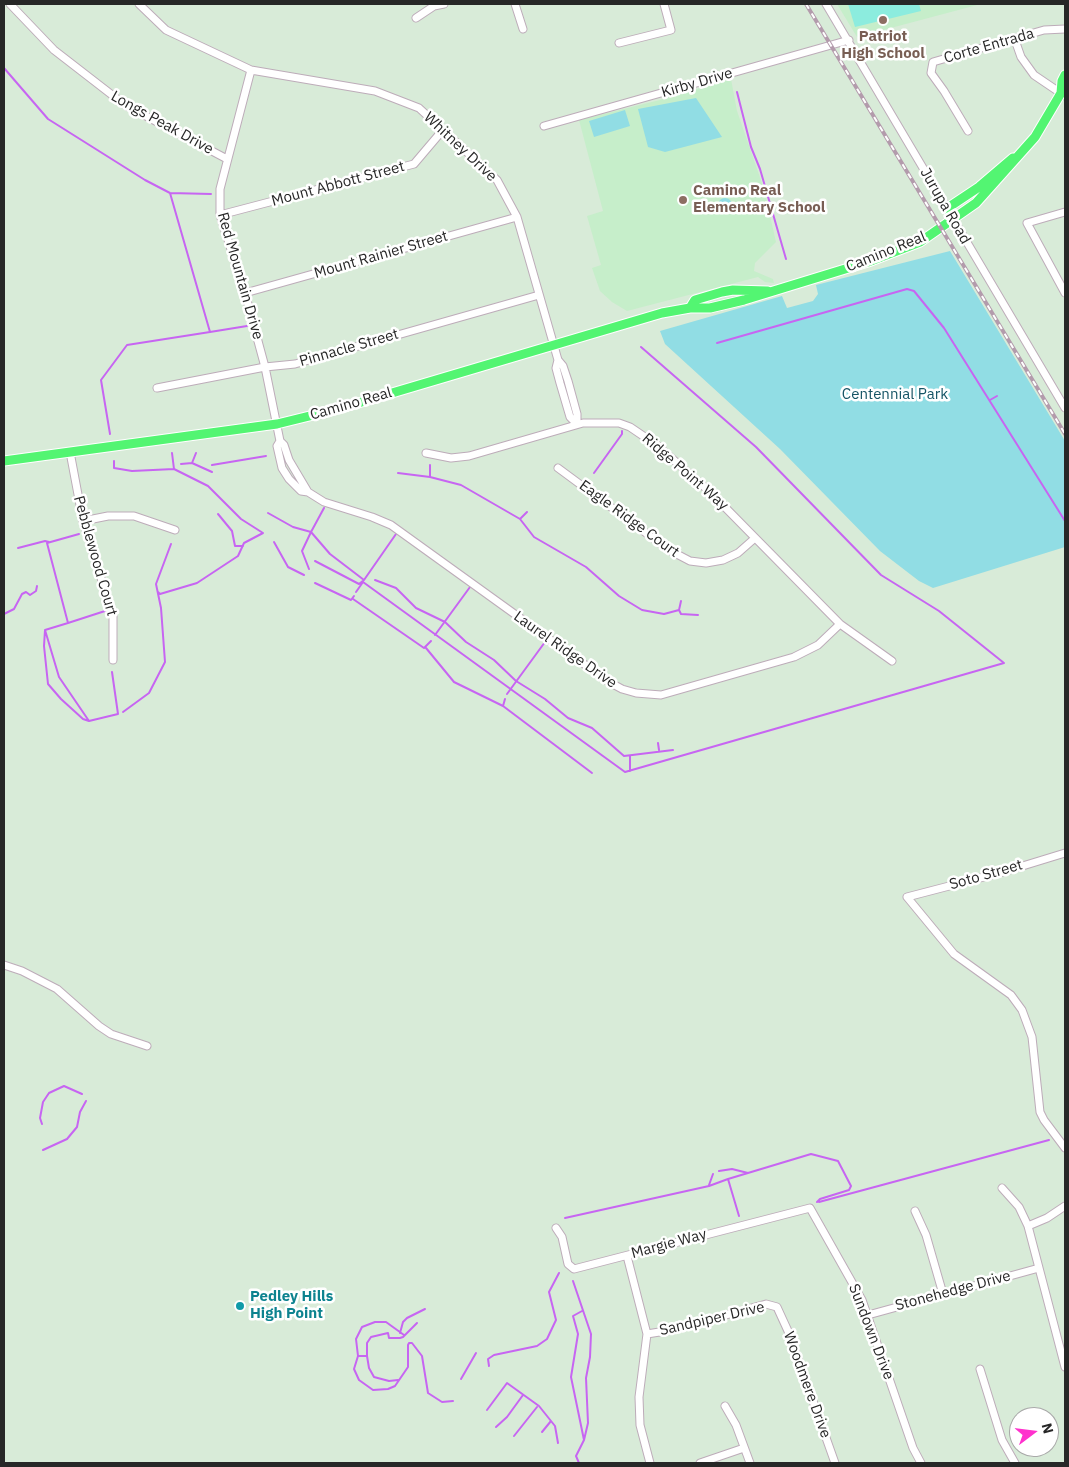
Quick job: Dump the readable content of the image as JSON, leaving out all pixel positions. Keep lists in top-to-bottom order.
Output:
{
  "streets": {
    "main road": ["Camino Real"],
    "street": [
      "Corte Entrada",
      "Kirby Drive",
      "Longs Peak Drive",
      "Whitney Drive",
      "Mount Abbott Street",
      "Jurupa Road",
      "Mount Rainier Street",
      "Red Mountain Drive",
      "Pinnacle Street",
      "Ridge Point Way",
      "Eagle Ridge Court",
      "Pebblewood Court",
      "Laurel Ridge Drive",
      "Soto Street",
      "Margie Way",
      "Stonehedge Drive",
      "Sandpiper Drive",
      "Sundown Drive",
      "Woodmere Drive"
    ]
  },
  "crossings": [
    ["Kirby Drive", "Jurupa Road"],
    ["Longs Peak Drive", "Red Mountain Drive"],
    ["Whitney Drive", "Mount Abbott Street"],
    ["Whitney Drive", "Camino Real"],
    ["Whitney Drive", "Mount Rainier Street"],
    ["Whitney Drive", "Red Mountain Drive"],
    ["Whitney Drive", "Pinnacle Street"],
    ["Whitney Drive", "Ridge Point Way"],
    ["Mount Abbott Street", "Red Mountain Drive"],
    ["Jurupa Road", "Camino Real"],
    ["Camino Real", "Red Mountain Drive"],
    ["Camino Real", "Pebblewood Court"],
    ["Mount Rainier Street", "Red Mountain Drive"],
    ["Red Mountain Drive", "Pinnacle Street"],
    ["Ridge Point Way", "Eagle Ridge Court"],
    ["Ridge Point Way", "Laurel Ridge Drive"],
    ["Margie Way", "Sundown Drive"],
    ["Stonehedge Drive", "Sundown Drive"],
    ["Sandpiper Drive", "Woodmere Drive"]
  ],
  "parks": ["Centennial Park"],
  "places": ["Patriot High School", "Camino Real Elementary School", "Pedley Hills High Point"],
  "north": "right"
}
